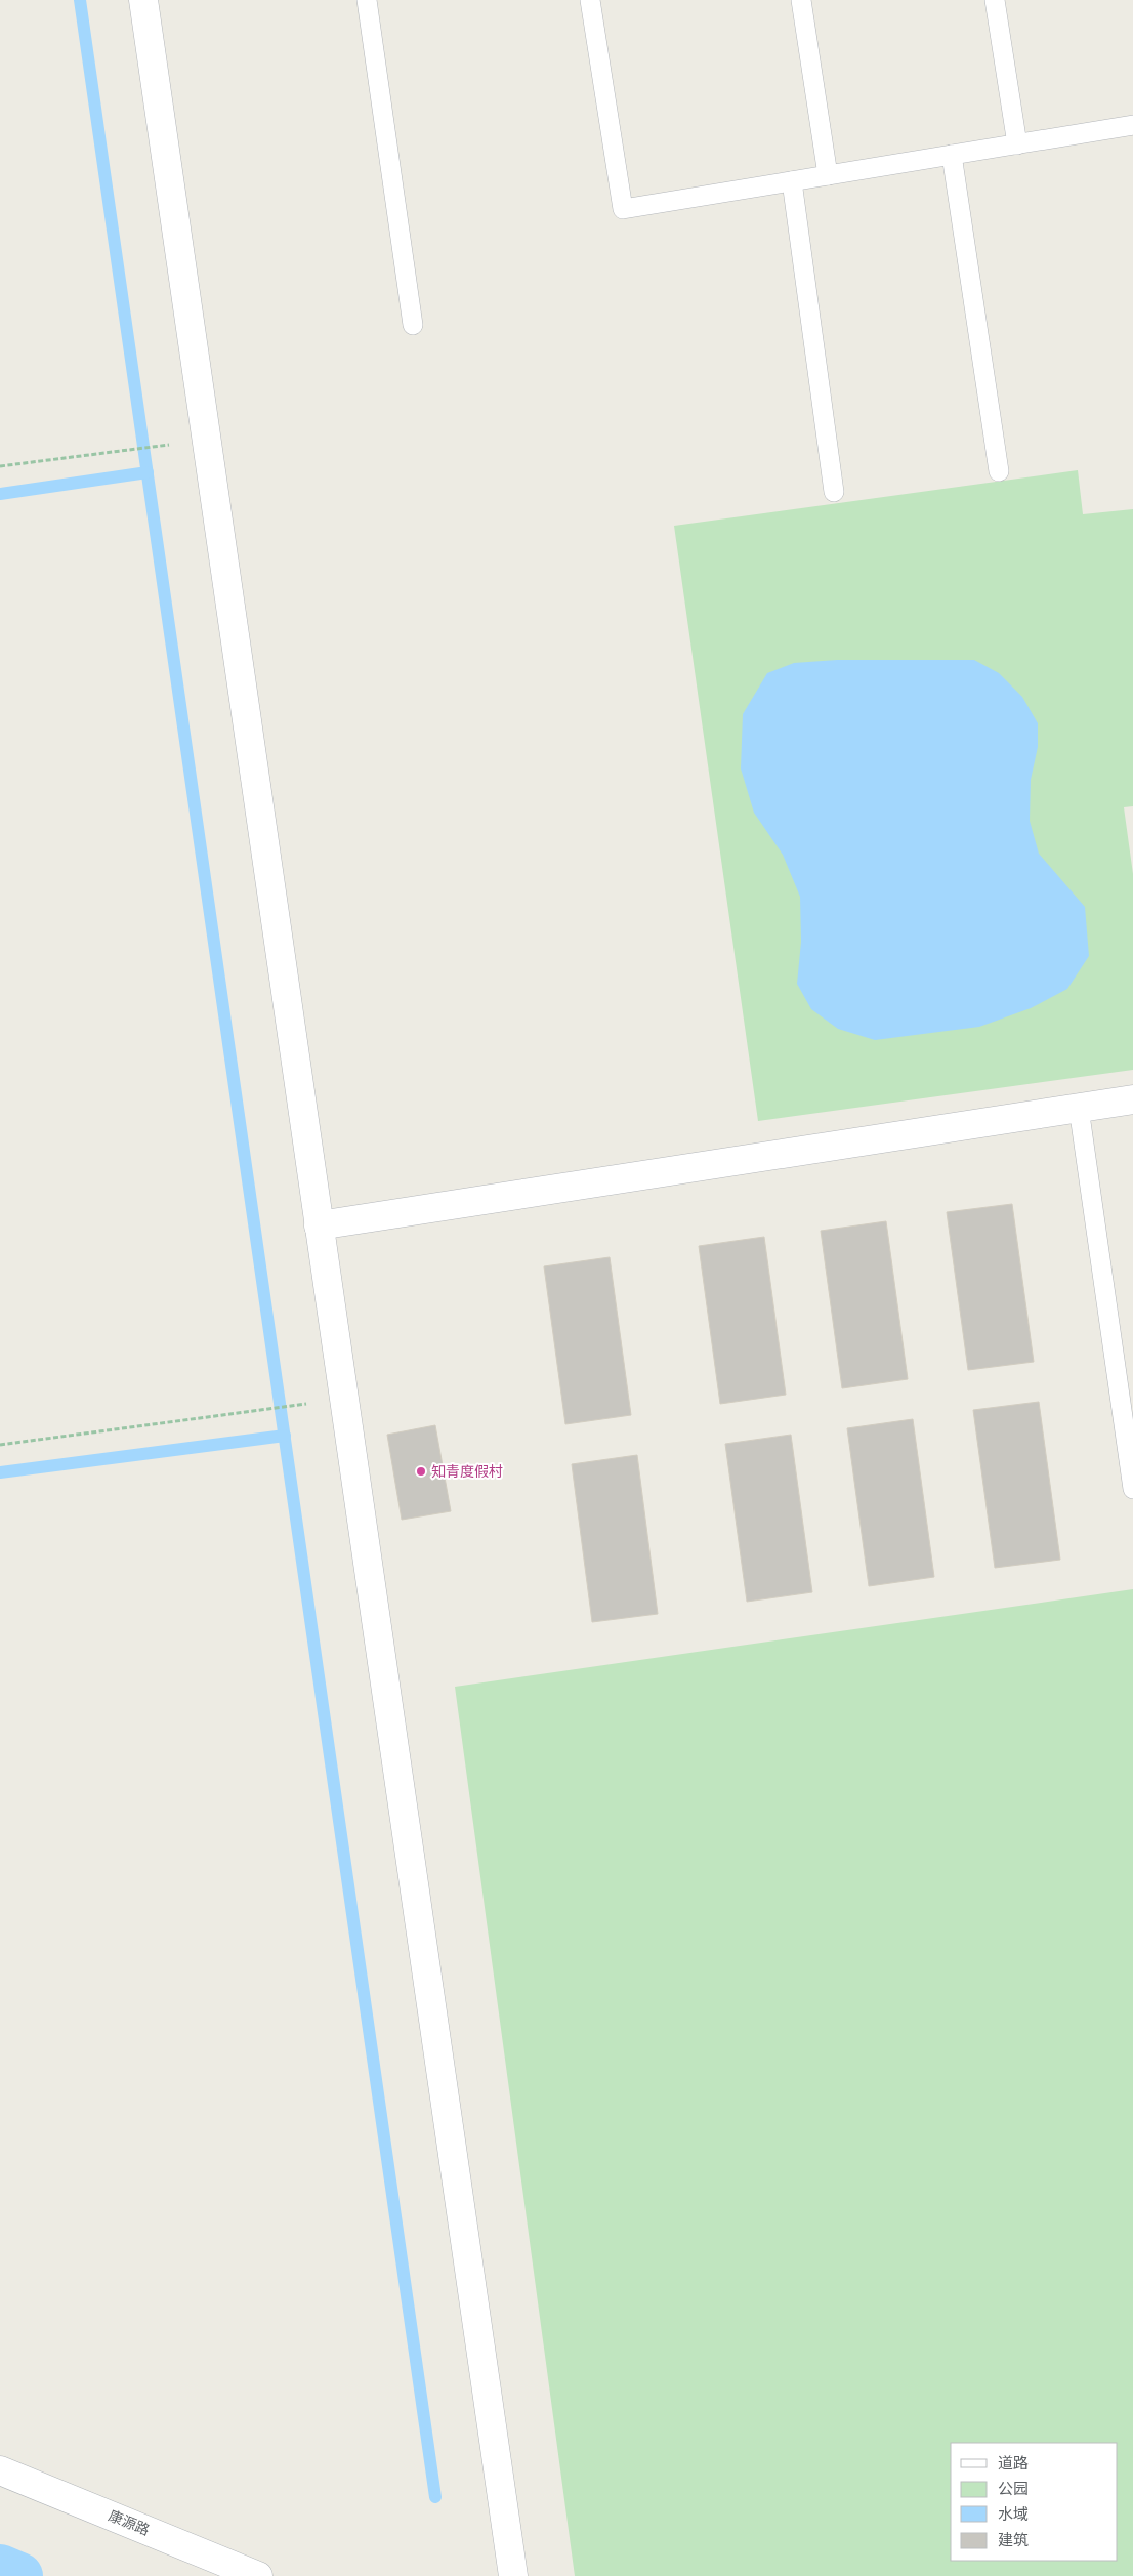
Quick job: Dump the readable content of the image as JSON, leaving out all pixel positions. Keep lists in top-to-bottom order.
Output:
{
  "streets": {
    "street": ["康源路"]
  },
  "places": ["知青度假村"],
  "legend": [
    "道路",
    "公园",
    "水域",
    "建筑"
  ]
}
